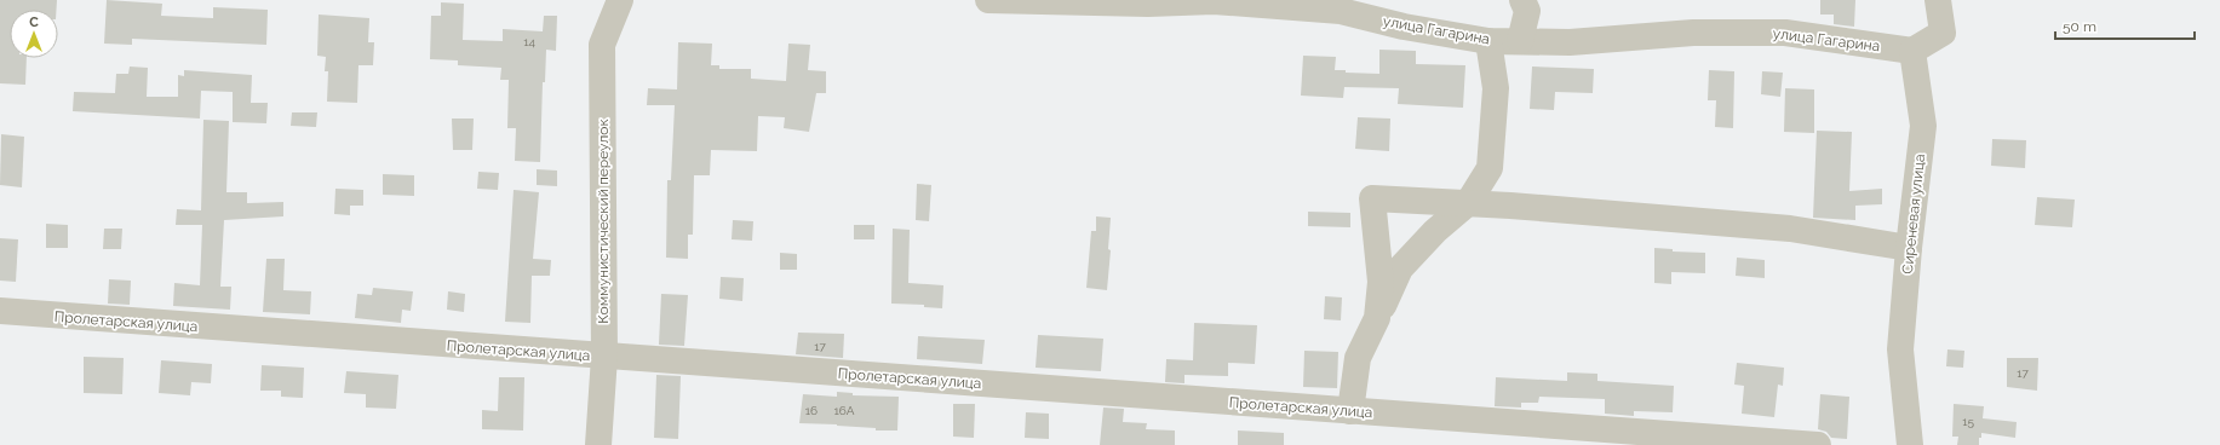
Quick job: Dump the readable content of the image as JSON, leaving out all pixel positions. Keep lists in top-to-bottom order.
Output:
{
  "streets": {
    "street": [
      "улица Гагарина",
      "Сиреневая улица",
      "Коммунистический переулок",
      "Пролетарская улица"
    ]
  },
  "crossings": [
    ["улица Гагарина", "Сиреневая улица"],
    ["Коммунистический переулок", "Пролетарская улица"]
  ],
  "house_numbers": [
    "14",
    "17",
    "17",
    "16",
    "16А",
    "15"
  ],
  "scale_bar": "50 m",
  "north": "top"
}
